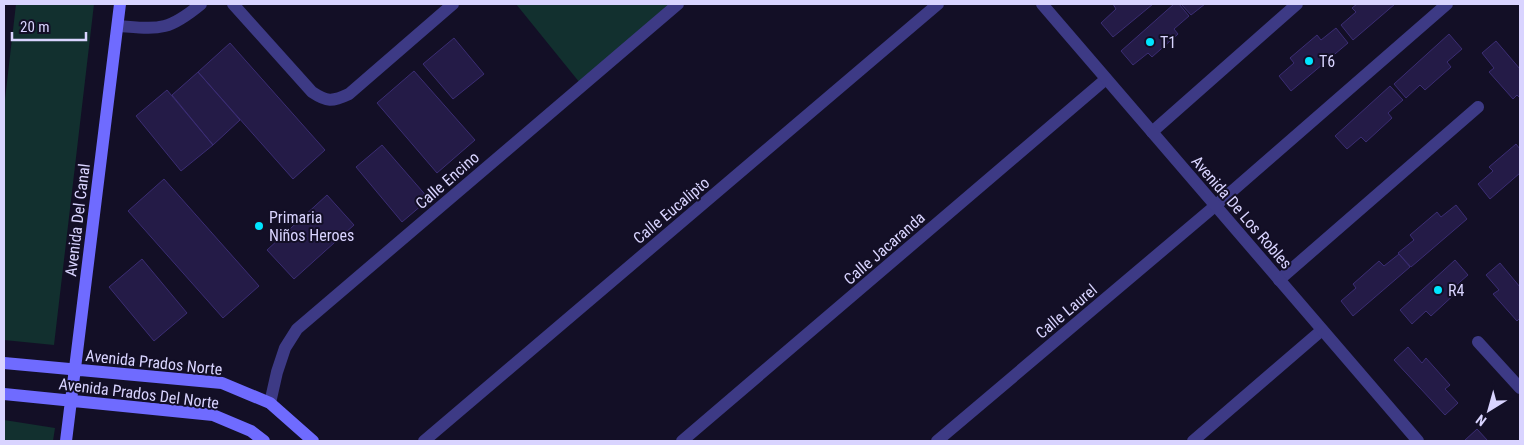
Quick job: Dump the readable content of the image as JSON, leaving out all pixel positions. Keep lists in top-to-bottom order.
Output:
{
  "streets": {
    "main road": ["Avenida Del Canal", "Avenida Prados Norte", "Avenida Prados Del Norte"],
    "street": [
      "Calle Encino",
      "Calle Eucalipto",
      "Avenida De Los Robles",
      "Calle Jacaranda",
      "Calle Laurel"
    ]
  },
  "crossings": [
    ["Calle Encino", "Avenida Prados Norte"],
    ["Avenida De Los Robles", "Calle Jacaranda"],
    ["Avenida De Los Robles", "Calle Laurel"],
    ["Avenida Del Canal", "Avenida Prados Norte"],
    ["Avenida Del Canal", "Avenida Prados Del Norte"]
  ],
  "places": [
    "T1",
    "T6",
    "Primaria Niños Heroes",
    "R4"
  ],
  "scale_bar": "20 m",
  "north": "bottom left"
}
